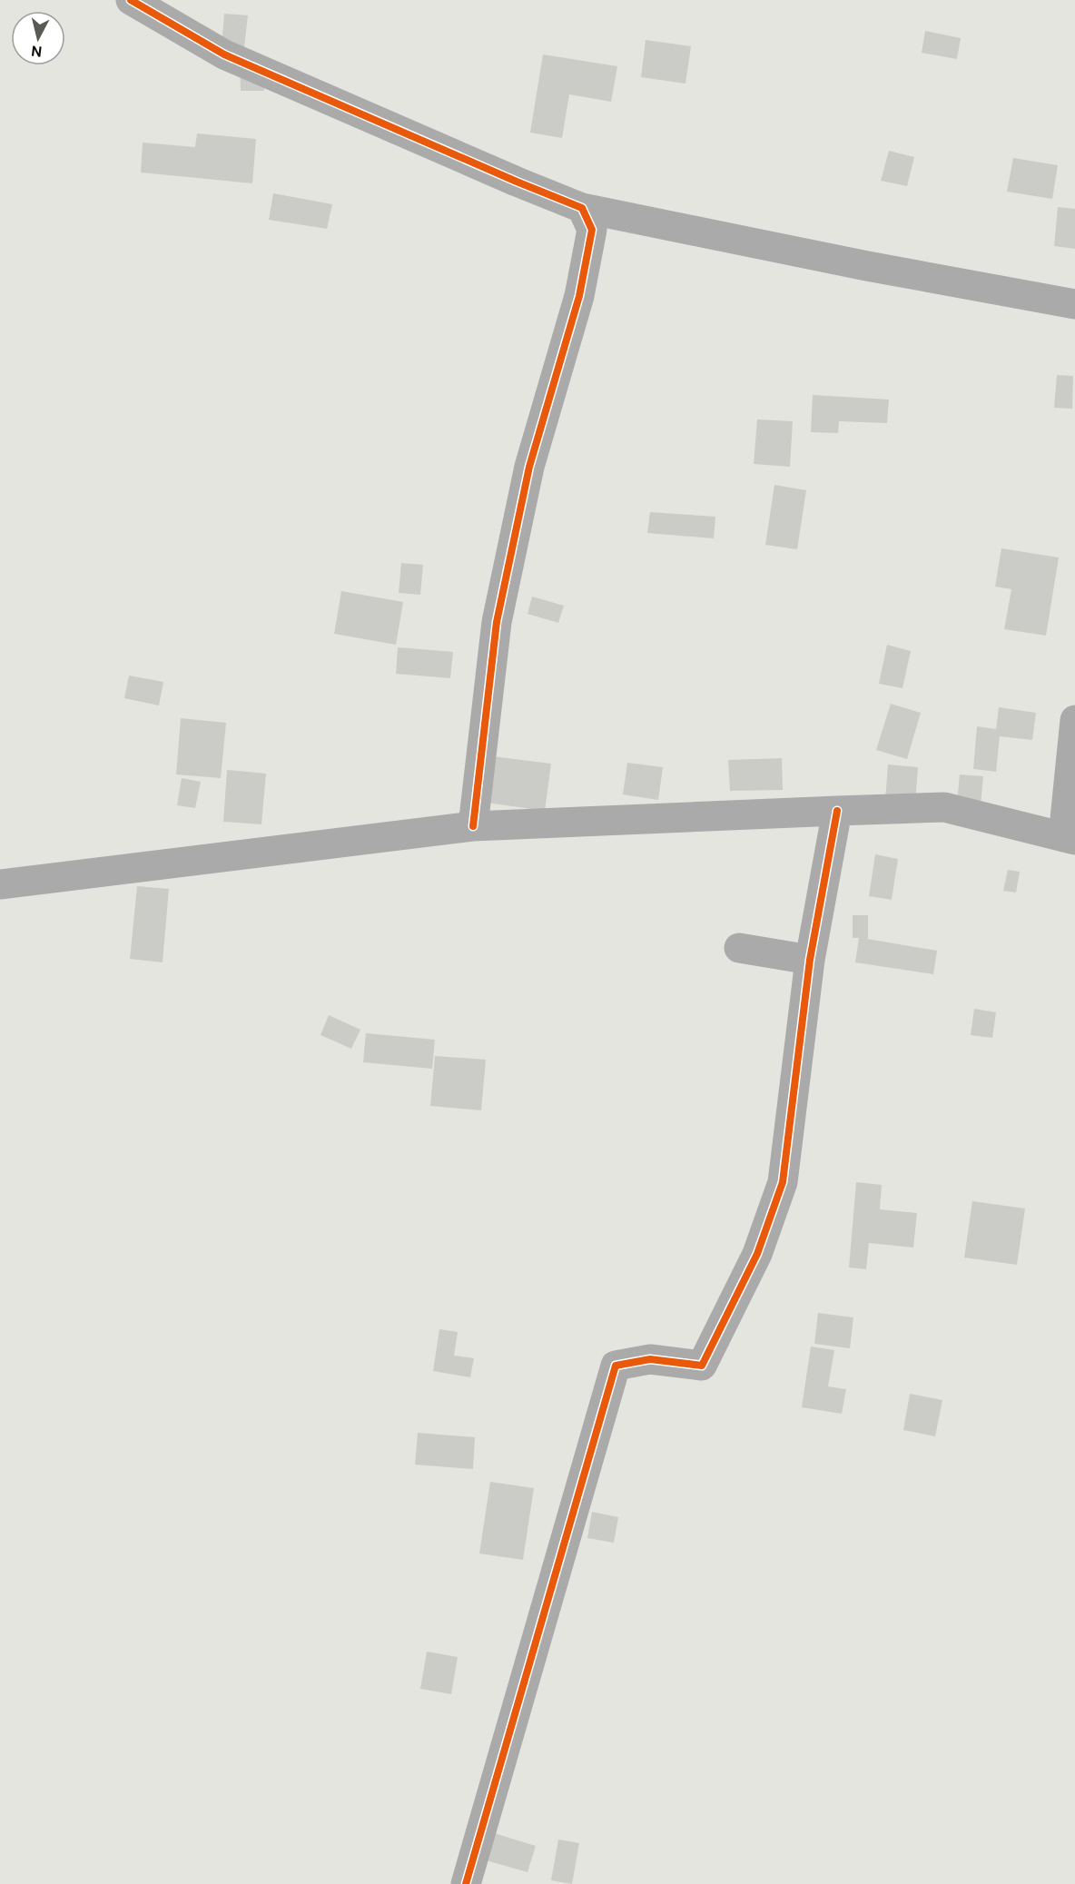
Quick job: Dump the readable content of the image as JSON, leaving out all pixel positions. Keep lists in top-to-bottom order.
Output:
{
  "north": "bottom"
}
